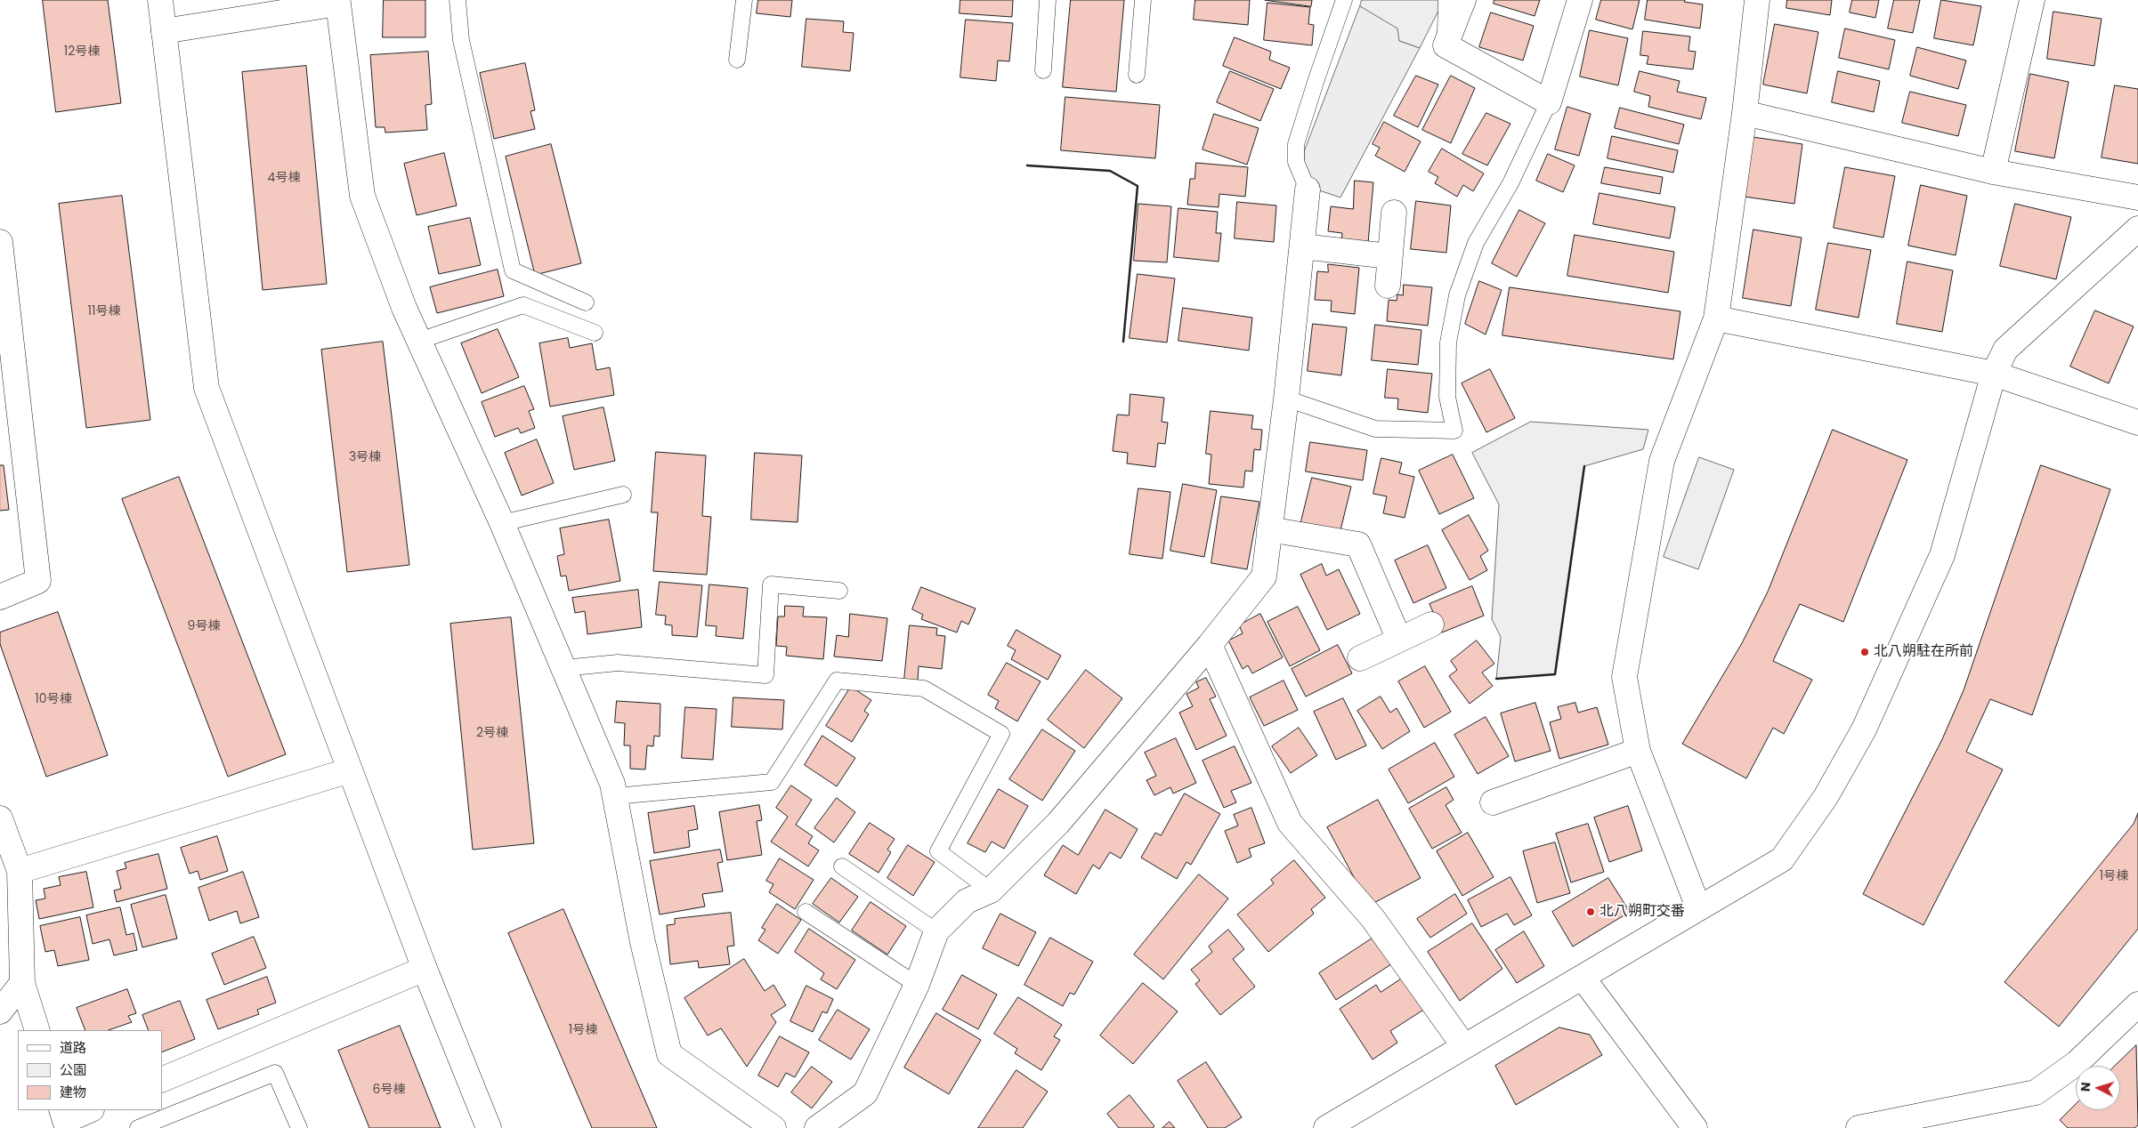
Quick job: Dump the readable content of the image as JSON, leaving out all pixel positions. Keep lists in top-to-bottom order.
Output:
{
  "places": ["北八朔駐在所前", "北八朔町交番"],
  "house_numbers": [
    "12号棟",
    "4号棟",
    "11号棟",
    "3号棟",
    "9号棟",
    "10号棟",
    "2号棟",
    "1号棟",
    "1号棟",
    "6号棟"
  ],
  "legend": ["道路", "公園", "建物"],
  "north": "left"
}
